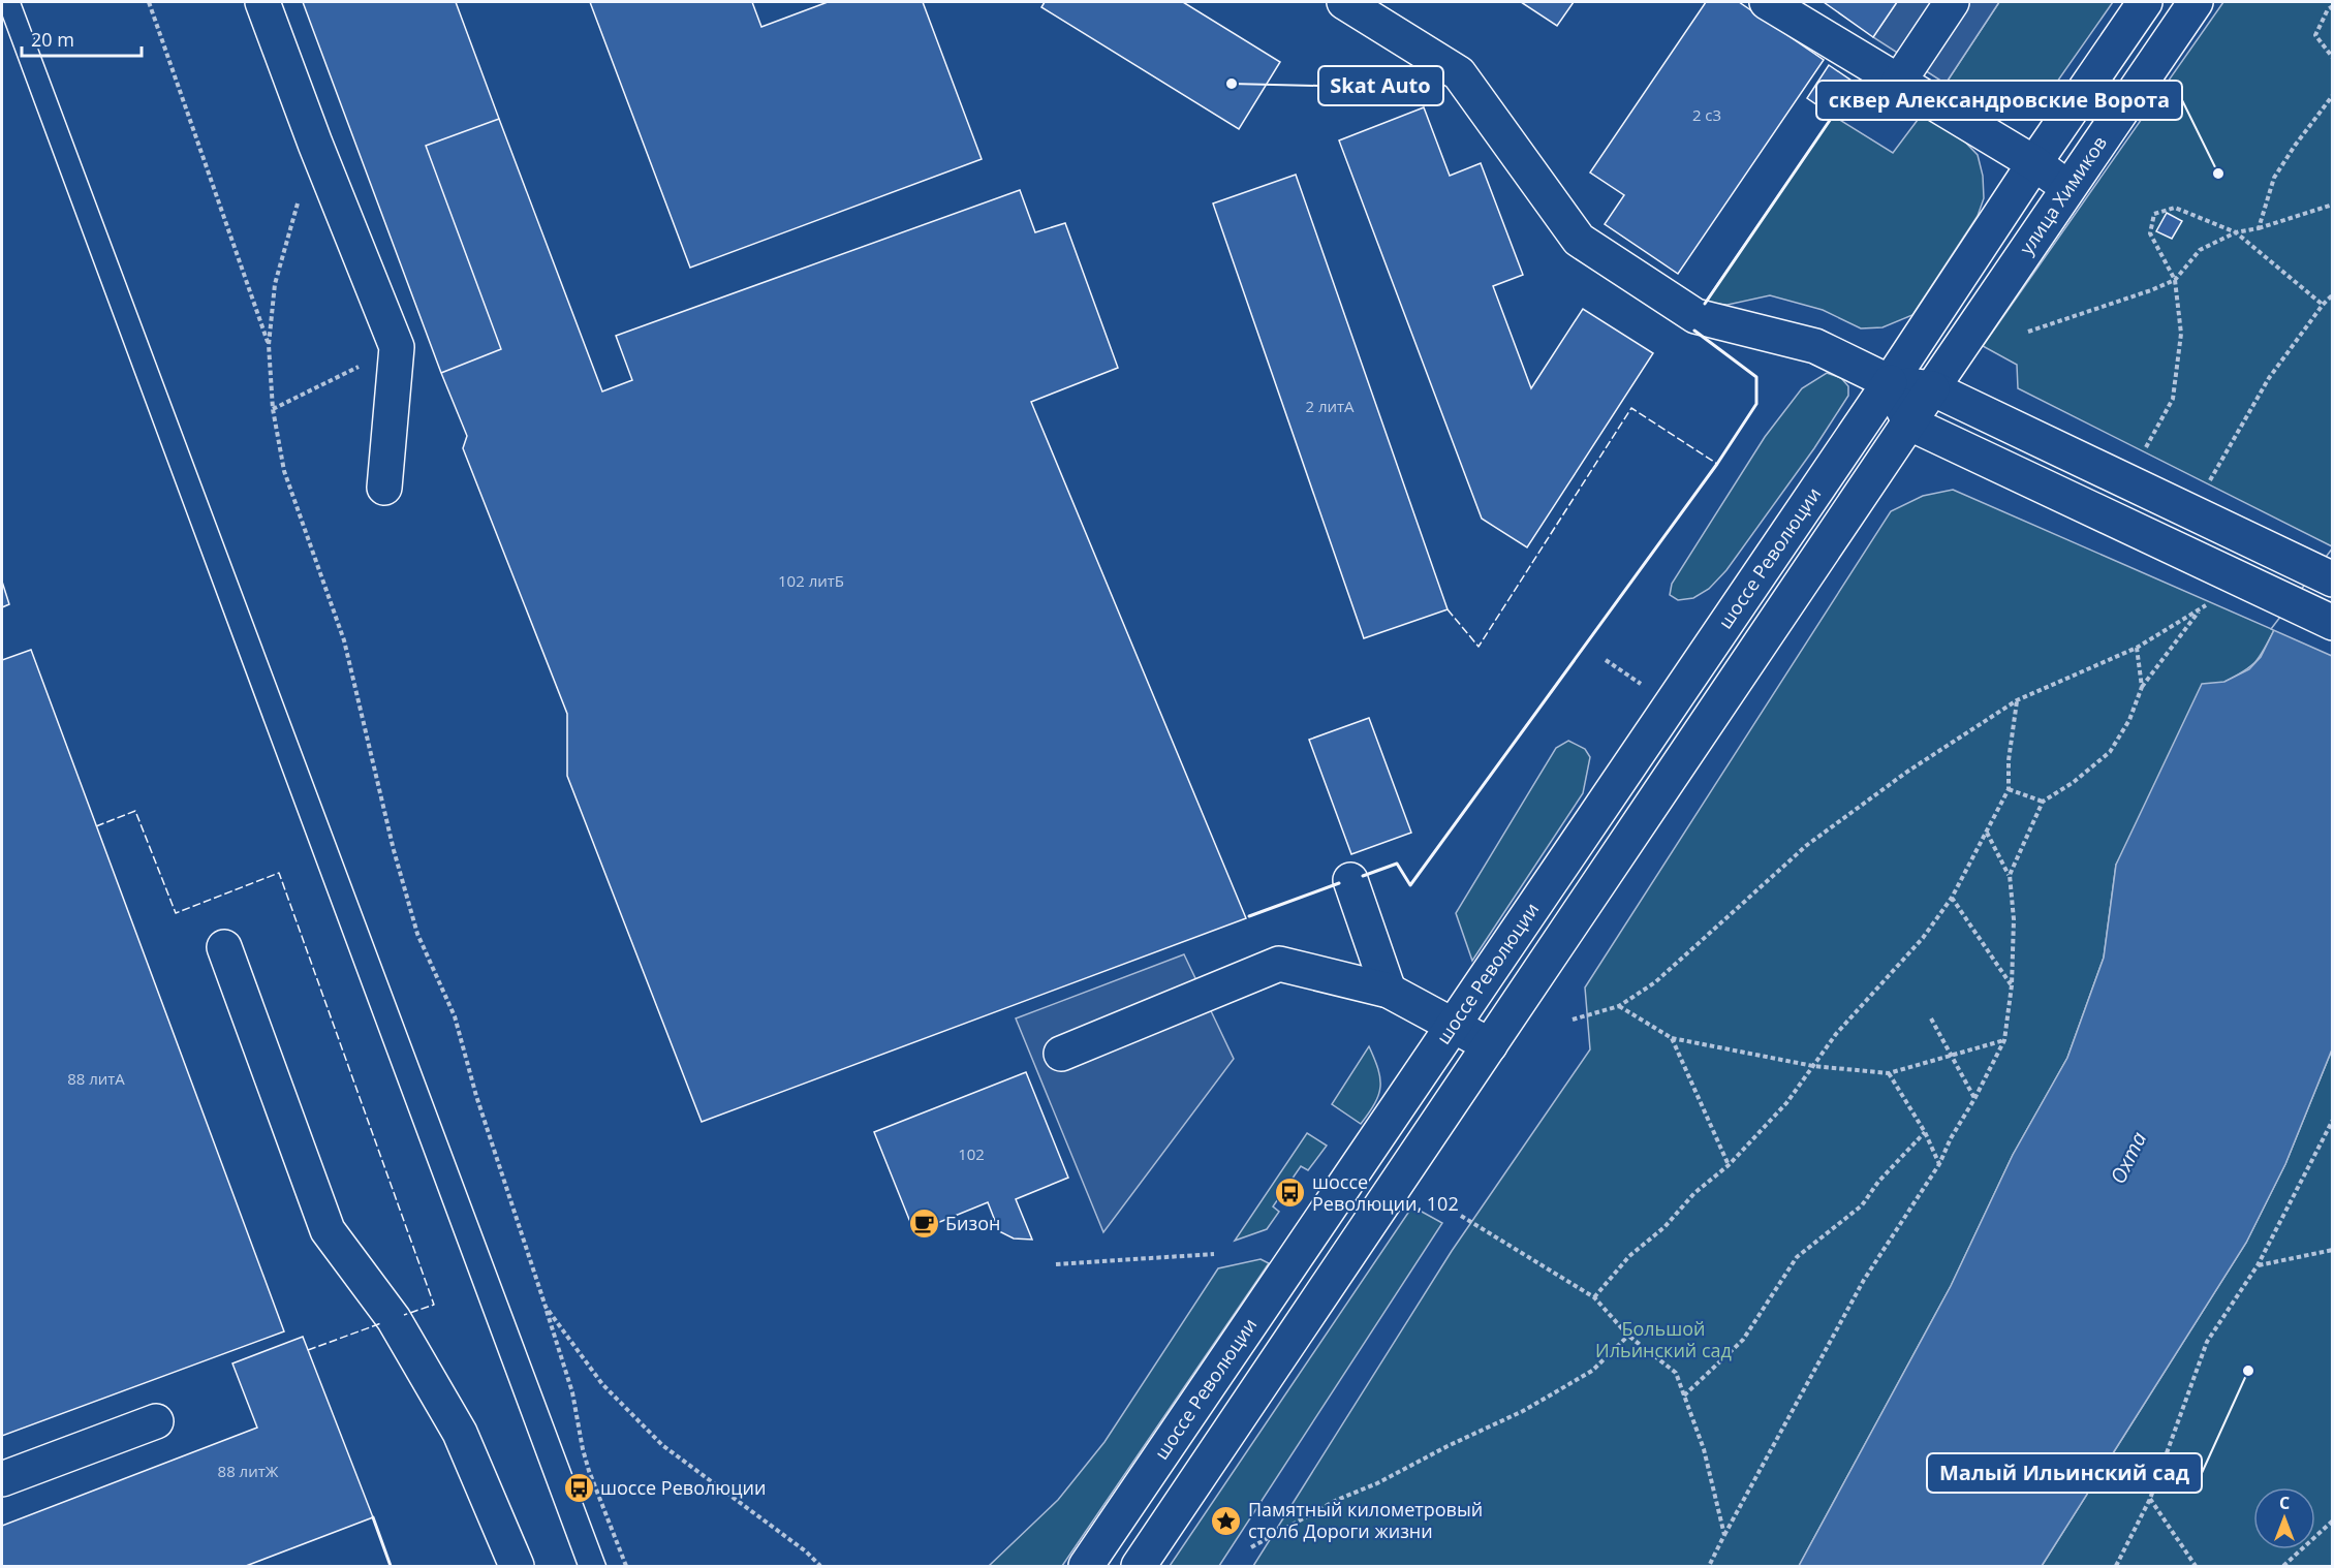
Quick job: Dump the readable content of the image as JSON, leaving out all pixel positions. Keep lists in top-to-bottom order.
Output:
{
  "streets": {
    "main road": ["улица Химиков", "шоссе Революции"]
  },
  "water": ["Охта"],
  "parks": ["Большой Ильинский сад"],
  "places": {
    "other": ["Skat Auto", "сквер Александровские Ворота", "Малый Ильинский сад"],
    "bus stop": ["шоссе Революции, 102", "шоссе Революции"],
    "cafe": ["Бизон"],
    "place": ["Памятный километровый столб Дороги жизни"]
  },
  "house_numbers": [
    "2 с3",
    "2 литА",
    "102 литБ",
    "88 литА",
    "102",
    "88 литЖ"
  ],
  "scale_bar": "20 m",
  "north": "top"
}
